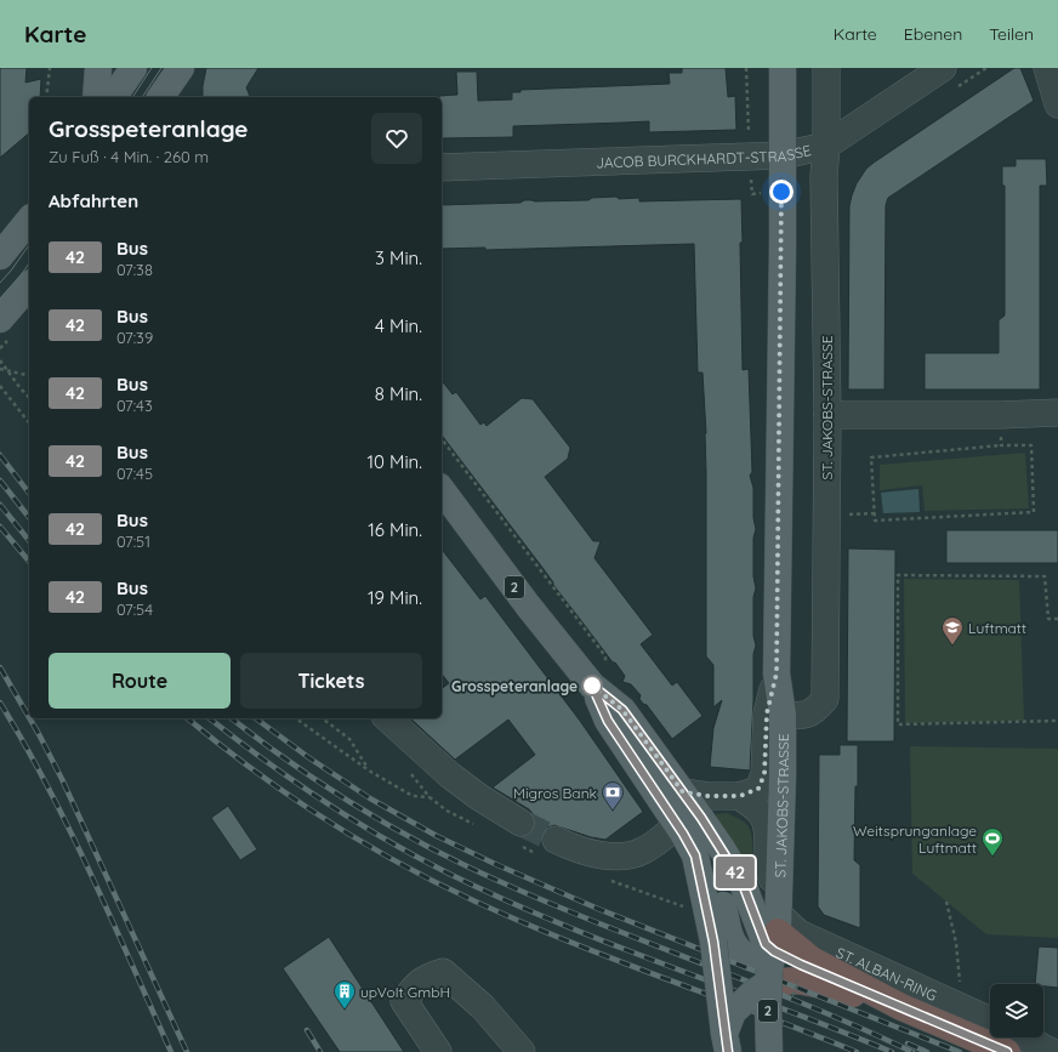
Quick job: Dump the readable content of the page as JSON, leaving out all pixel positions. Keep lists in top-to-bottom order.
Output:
{
  "streets": {
    "main road": ["ST. JAKOBS-STRASSE", "2"],
    "street": ["JACOB BURCKHARDT-STRASSE", "ST. ALBAN-RING"]
  },
  "crossings": [
    ["JACOB BURCKHARDT-STRASSE", "ST. JAKOBS-STRASSE"],
    ["ST. JAKOBS-STRASSE", "ST. ALBAN-RING"]
  ],
  "places": {
    "school or university": ["Luftmatt"],
    "other": ["Grosspeteranlage"],
    "bank": ["Migros Bank"],
    "sports": ["Weitsprunganlage Luftmatt"],
    "building": ["upVolt GmbH"]
  },
  "lines": ["bus line 42"],
  "page": {
    "header": "Karte",
    "nav": ["Karte", "Ebenen", "Teilen"],
    "on_map": "42",
    "heading": [
      ["Grosspeteranlage", "Zu Fuß · 4 Min. · 260 m"],
      "Abfahrten"
    ],
    "list": [
      {
        "mark": "42",
        "name": "Bus",
        "note": "07:38",
        "value": "3 Min."
      },
      {
        "mark": "42",
        "name": "Bus",
        "note": "07:39",
        "value": "4 Min."
      },
      {
        "mark": "42",
        "name": "Bus",
        "note": "07:43",
        "value": "8 Min."
      },
      {
        "mark": "42",
        "name": "Bus",
        "note": "07:45",
        "value": "10 Min."
      },
      {
        "mark": "42",
        "name": "Bus",
        "note": "07:51",
        "value": "16 Min."
      },
      {
        "mark": "42",
        "name": "Bus",
        "note": "07:54",
        "value": "19 Min."
      }
    ],
    "buttons": ["Route", "Tickets"]
  }
}
